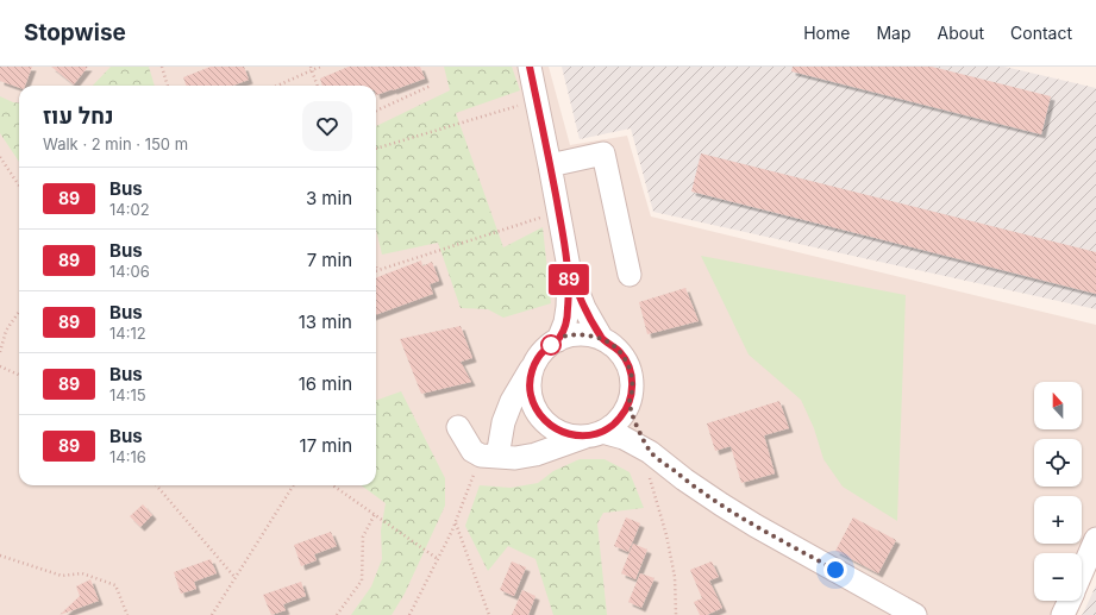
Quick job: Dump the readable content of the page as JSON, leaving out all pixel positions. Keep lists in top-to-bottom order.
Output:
{
  "lines": ["bus line 89"],
  "north": "top",
  "page": {
    "header": "Stopwise",
    "nav": [
      "Home",
      "Map",
      "About",
      "Contact"
    ],
    "on_map": "89",
    "heading": ["נחל עוז", "Walk · 2 min · 150 m"],
    "list": [
      {
        "mark": "89",
        "name": "Bus",
        "note": "14:02",
        "value": "3 min"
      },
      {
        "mark": "89",
        "name": "Bus",
        "note": "14:06",
        "value": "7 min"
      },
      {
        "mark": "89",
        "name": "Bus",
        "note": "14:12",
        "value": "13 min"
      },
      {
        "mark": "89",
        "name": "Bus",
        "note": "14:15",
        "value": "16 min"
      },
      {
        "mark": "89",
        "name": "Bus",
        "note": "14:16",
        "value": "17 min"
      }
    ],
    "map_buttons": ["+", "−"]
  }
}
